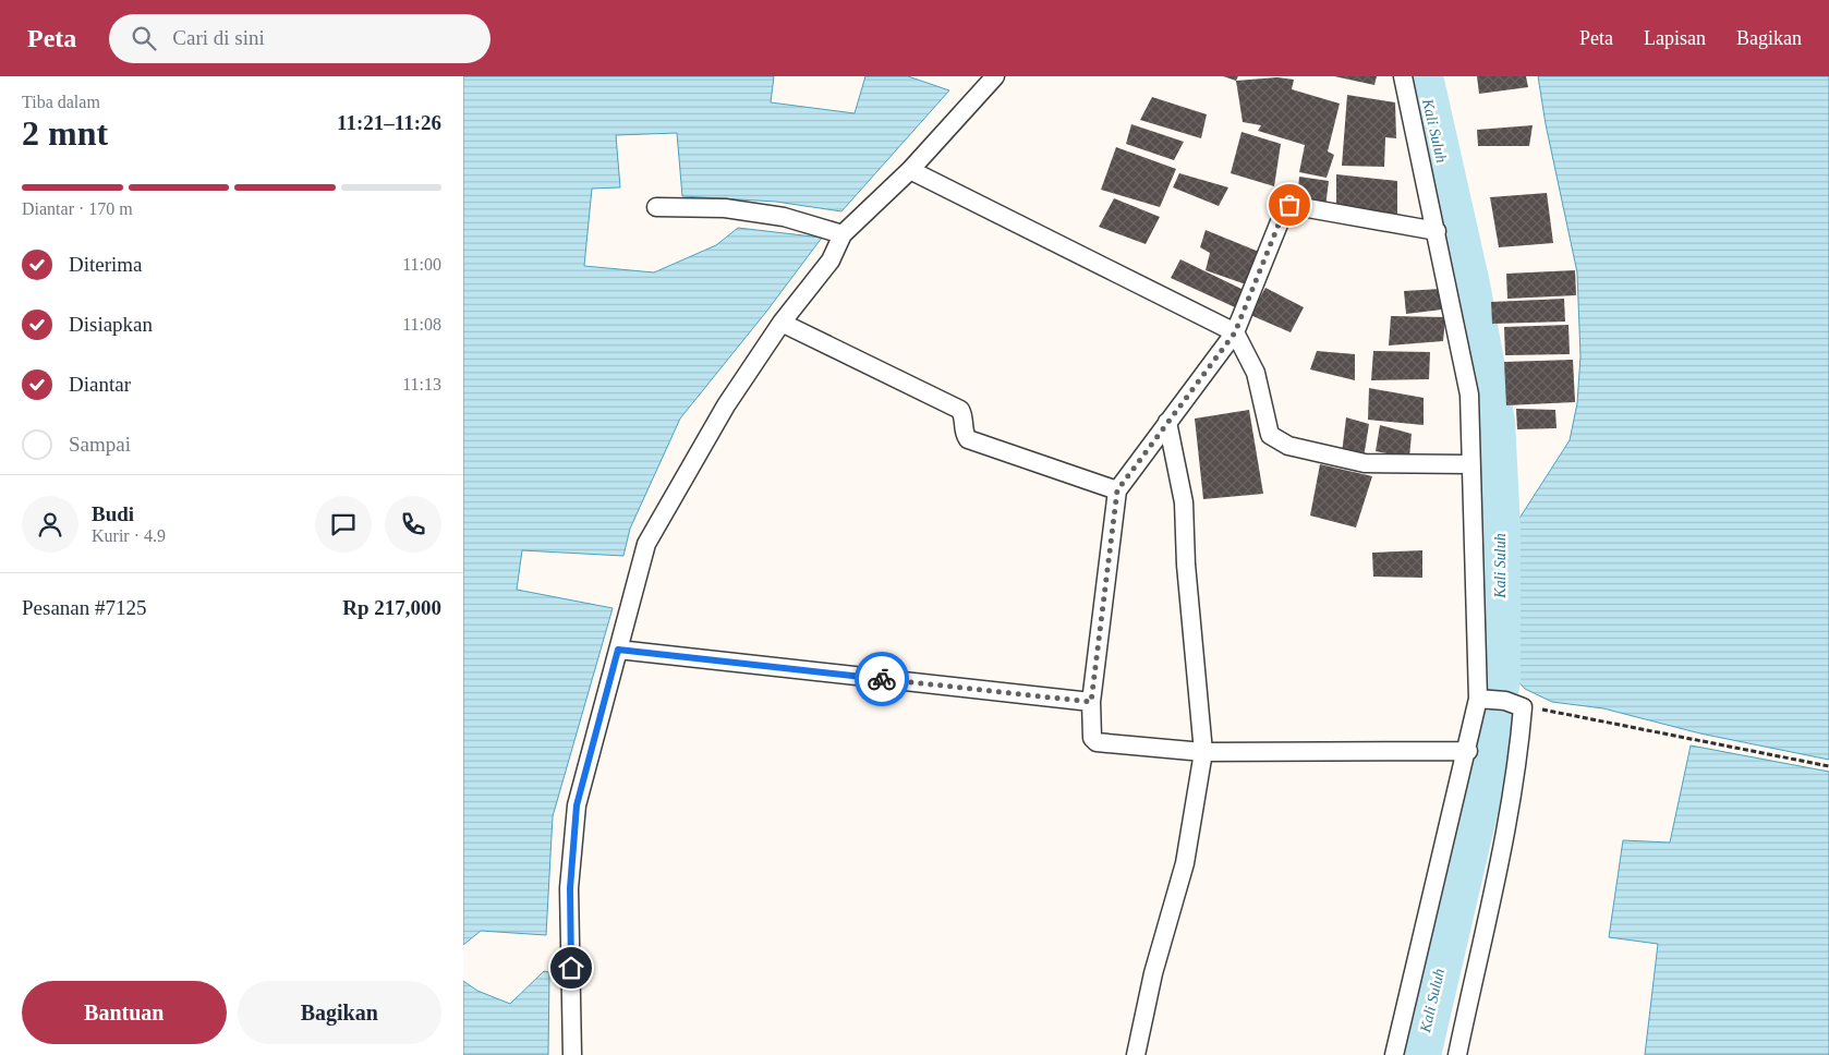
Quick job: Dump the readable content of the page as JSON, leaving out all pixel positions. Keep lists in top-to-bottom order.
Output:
{
  "water": ["Kali Suluh"],
  "page": {
    "header": "Peta",
    "search": "Cari di sini",
    "nav": ["Peta", "Lapisan", "Bagikan"],
    "heading": ["2 mnt", "Tiba dalam", "11:21–11:26"],
    "panel": [
      "Budi",
      "Kurir · 4.9",
      "Pesanan #7125",
      "Rp 217,000"
    ],
    "bar": "Diantar · 170 m",
    "list": [
      ["Diterima", "11:00"],
      ["Disiapkan", "11:08"],
      ["Diantar", "11:13"],
      "Sampai"
    ],
    "buttons": ["Bantuan", "Bagikan"]
  }
}
